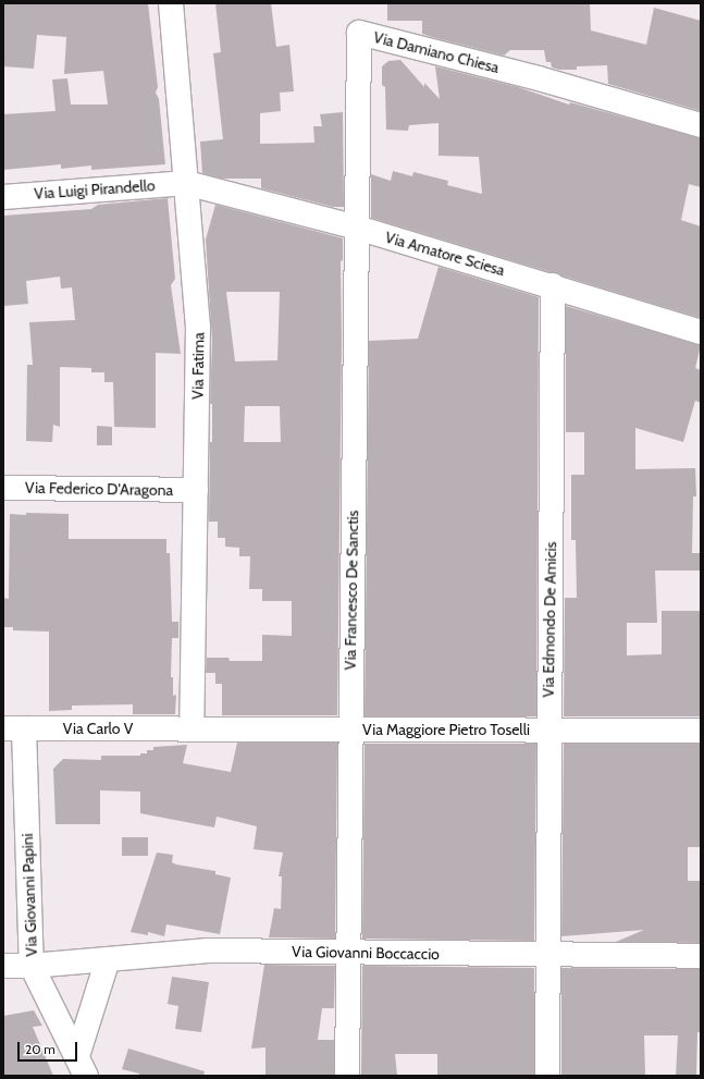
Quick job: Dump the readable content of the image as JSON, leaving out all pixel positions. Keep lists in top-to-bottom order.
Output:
{
  "streets": {
    "street": [
      "Via Damiano Chiesa",
      "Via Luigi Pirandello",
      "Via Amatore Sciesa",
      "Via Fatima",
      "Via Federico D'Aragona",
      "Via Francesco De Sanctis",
      "Via Edmondo De Amicis",
      "Via Carlo V",
      "Via Maggiore Pietro Toselli",
      "Via Giovanni Papini",
      "Via Giovanni Boccaccio"
    ]
  },
  "crossings": [
    ["Via Damiano Chiesa", "Via Amatore Sciesa"],
    ["Via Damiano Chiesa", "Via Francesco De Sanctis"],
    ["Via Luigi Pirandello", "Via Amatore Sciesa"],
    ["Via Luigi Pirandello", "Via Fatima"],
    ["Via Amatore Sciesa", "Via Fatima"],
    ["Via Amatore Sciesa", "Via Francesco De Sanctis"],
    ["Via Amatore Sciesa", "Via Edmondo De Amicis"],
    ["Via Fatima", "Via Federico D'Aragona"],
    ["Via Fatima", "Via Carlo V"],
    ["Via Fatima", "Via Maggiore Pietro Toselli"],
    ["Via Francesco De Sanctis", "Via Maggiore Pietro Toselli"],
    ["Via Francesco De Sanctis", "Via Giovanni Boccaccio"],
    ["Via Edmondo De Amicis", "Via Maggiore Pietro Toselli"],
    ["Via Edmondo De Amicis", "Via Giovanni Boccaccio"],
    ["Via Carlo V", "Via Maggiore Pietro Toselli"],
    ["Via Carlo V", "Via Giovanni Papini"],
    ["Via Giovanni Papini", "Via Giovanni Boccaccio"]
  ],
  "scale_bar": "20 m"
}
